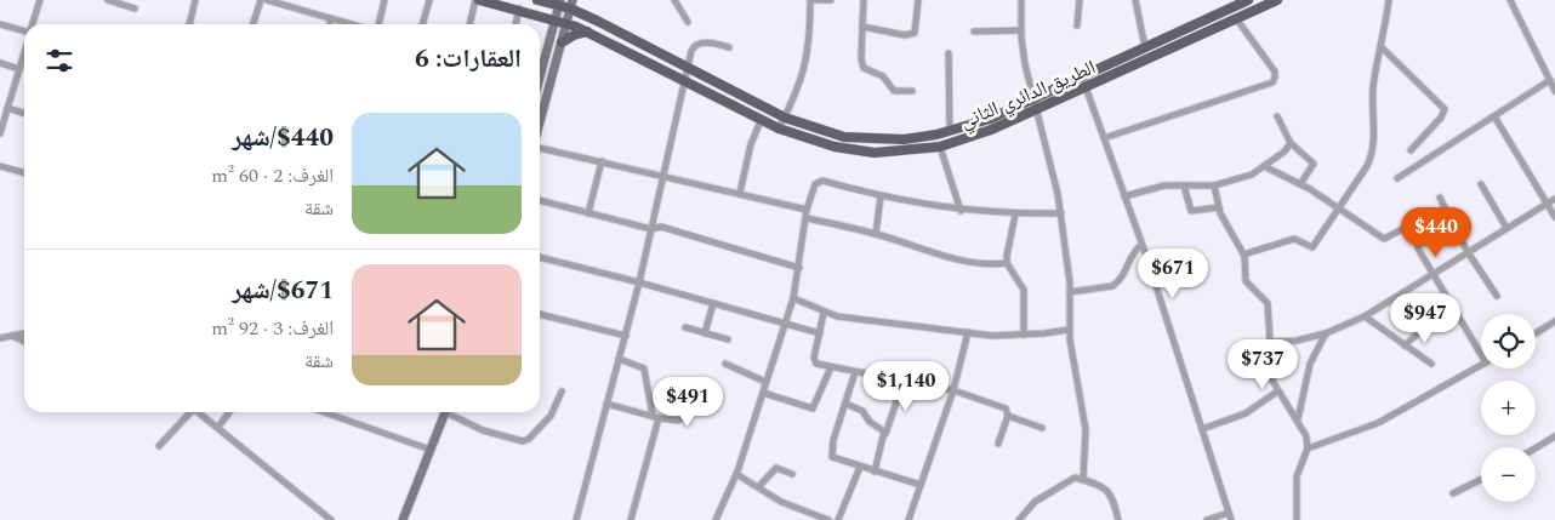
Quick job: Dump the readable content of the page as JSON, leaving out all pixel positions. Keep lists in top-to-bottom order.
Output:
{
  "streets": {
    "main road": ["الطريق الدائري الثاني"]
  },
  "page": {
    "heading": "العقارات: 6",
    "list": [
      {
        "name": "$440/شهر",
        "note": "الغرف: 2 · 60 m² · شقة"
      },
      {
        "name": "$671/شهر",
        "note": "الغرف: 3 · 92 m² · شقة"
      }
    ],
    "price": [
      "$440",
      "$671",
      "$947",
      "$737",
      "$1,140",
      "$491"
    ],
    "map_buttons": ["+", "−"]
  }
}
